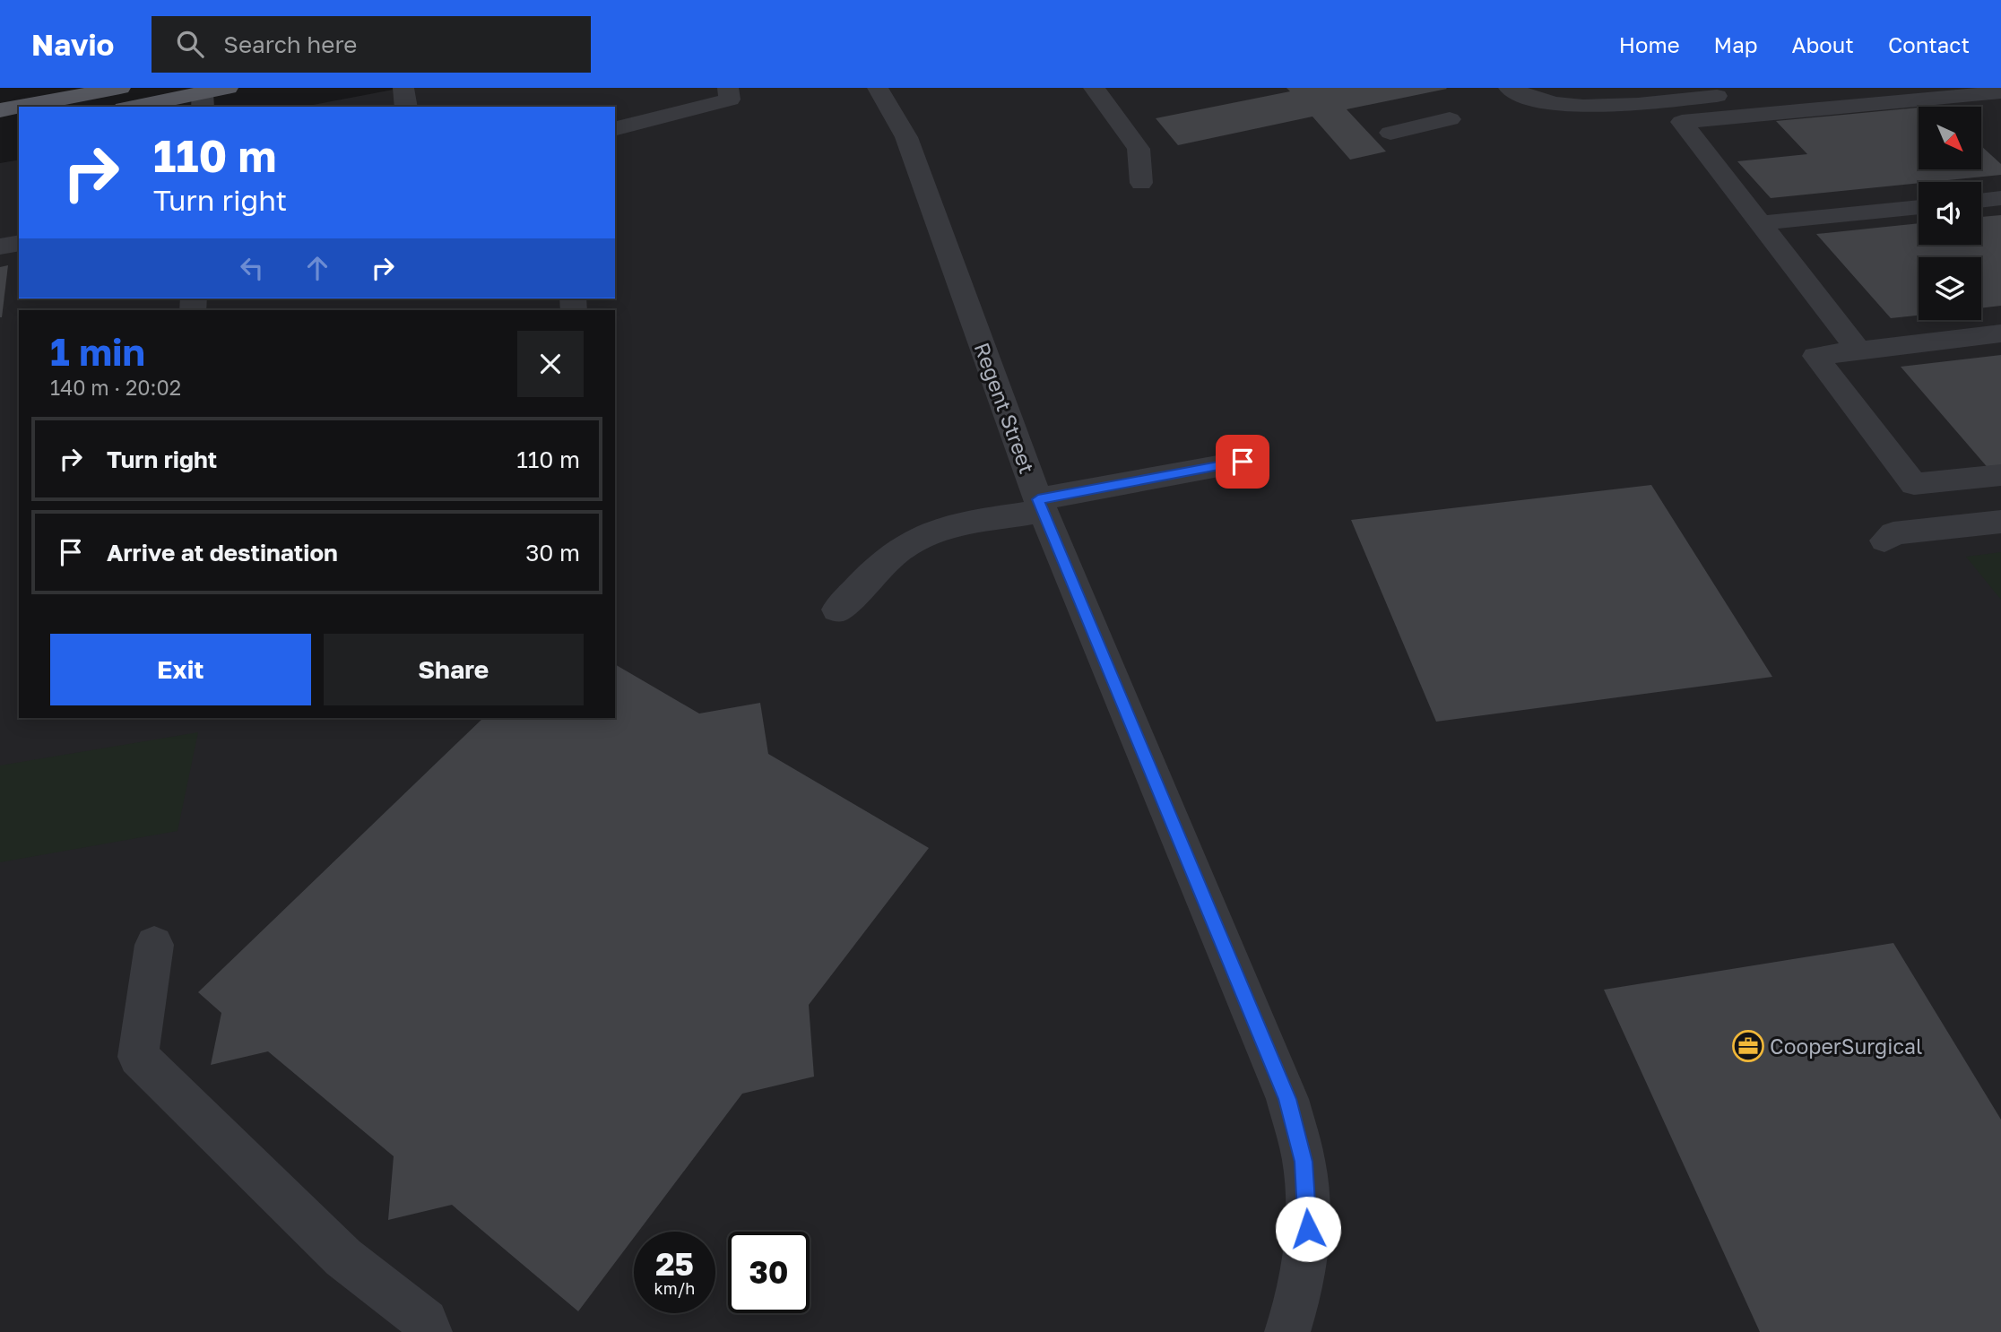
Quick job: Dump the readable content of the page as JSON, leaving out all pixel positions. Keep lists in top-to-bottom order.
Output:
{
  "streets": {
    "street": ["Regent Street"]
  },
  "places": {
    "office": ["CooperSurgical"]
  },
  "north": "bottom right",
  "page": {
    "header": "Navio",
    "search": "Search here",
    "nav": [
      "Home",
      "Map",
      "About",
      "Contact"
    ],
    "turn": ["110 m", "Turn right"],
    "heading": ["1 min", "140 m · 20:02"],
    "list": [
      {
        "name": "Turn right",
        "value": "110 m"
      },
      {
        "name": "Arrive at destination",
        "value": "30 m"
      }
    ],
    "buttons": ["Exit", "Share"],
    "speed": "25 km/h",
    "limit": "30"
  }
}
